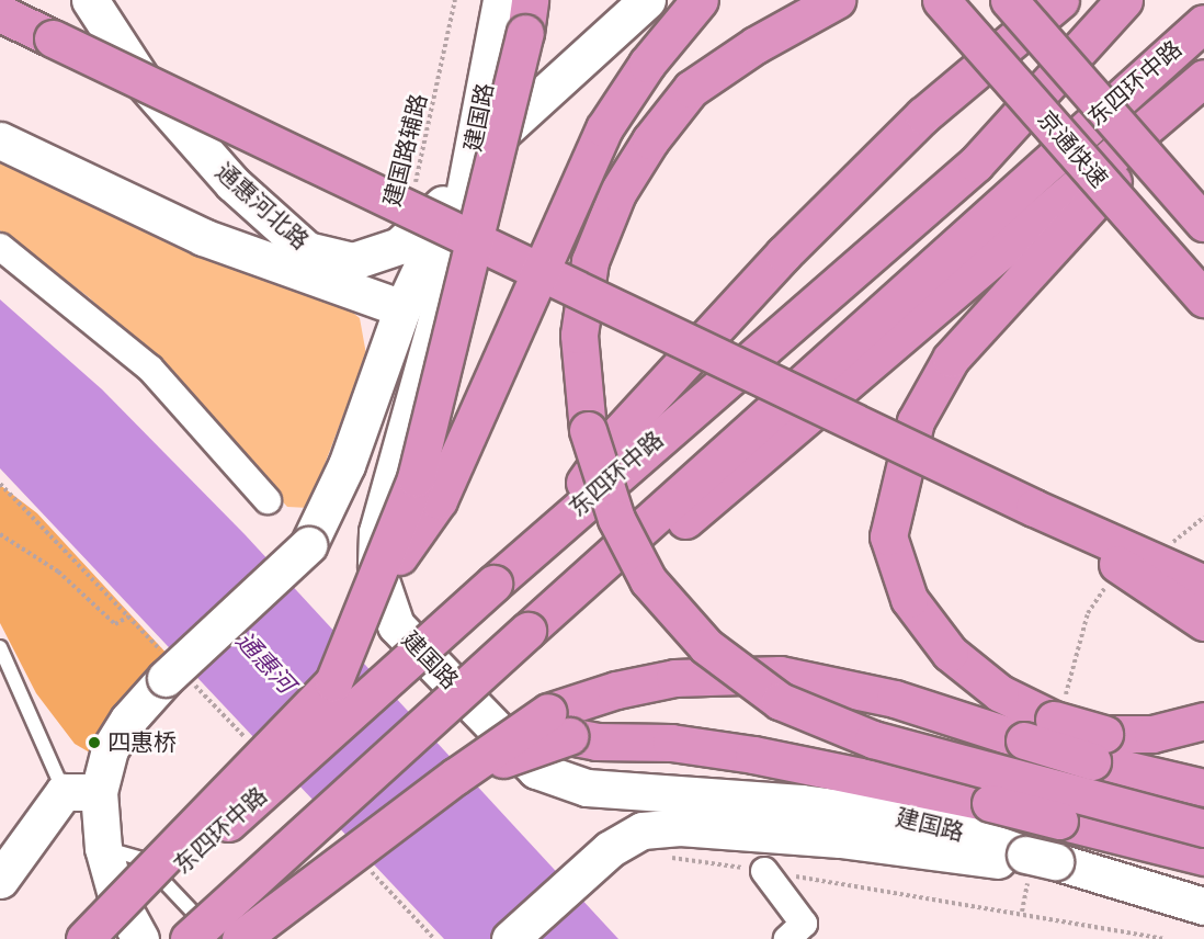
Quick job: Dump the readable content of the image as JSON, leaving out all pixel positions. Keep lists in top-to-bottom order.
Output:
{
  "streets": {
    "highway": ["东四环中路", "京通快速"],
    "street": ["建国路", "通惠河北路"],
    "path": ["建国路辅路"]
  },
  "crossings": [
    ["建国路", "通惠河北路"]
  ],
  "water": ["通惠河"],
  "places": ["四惠桥"]
}
